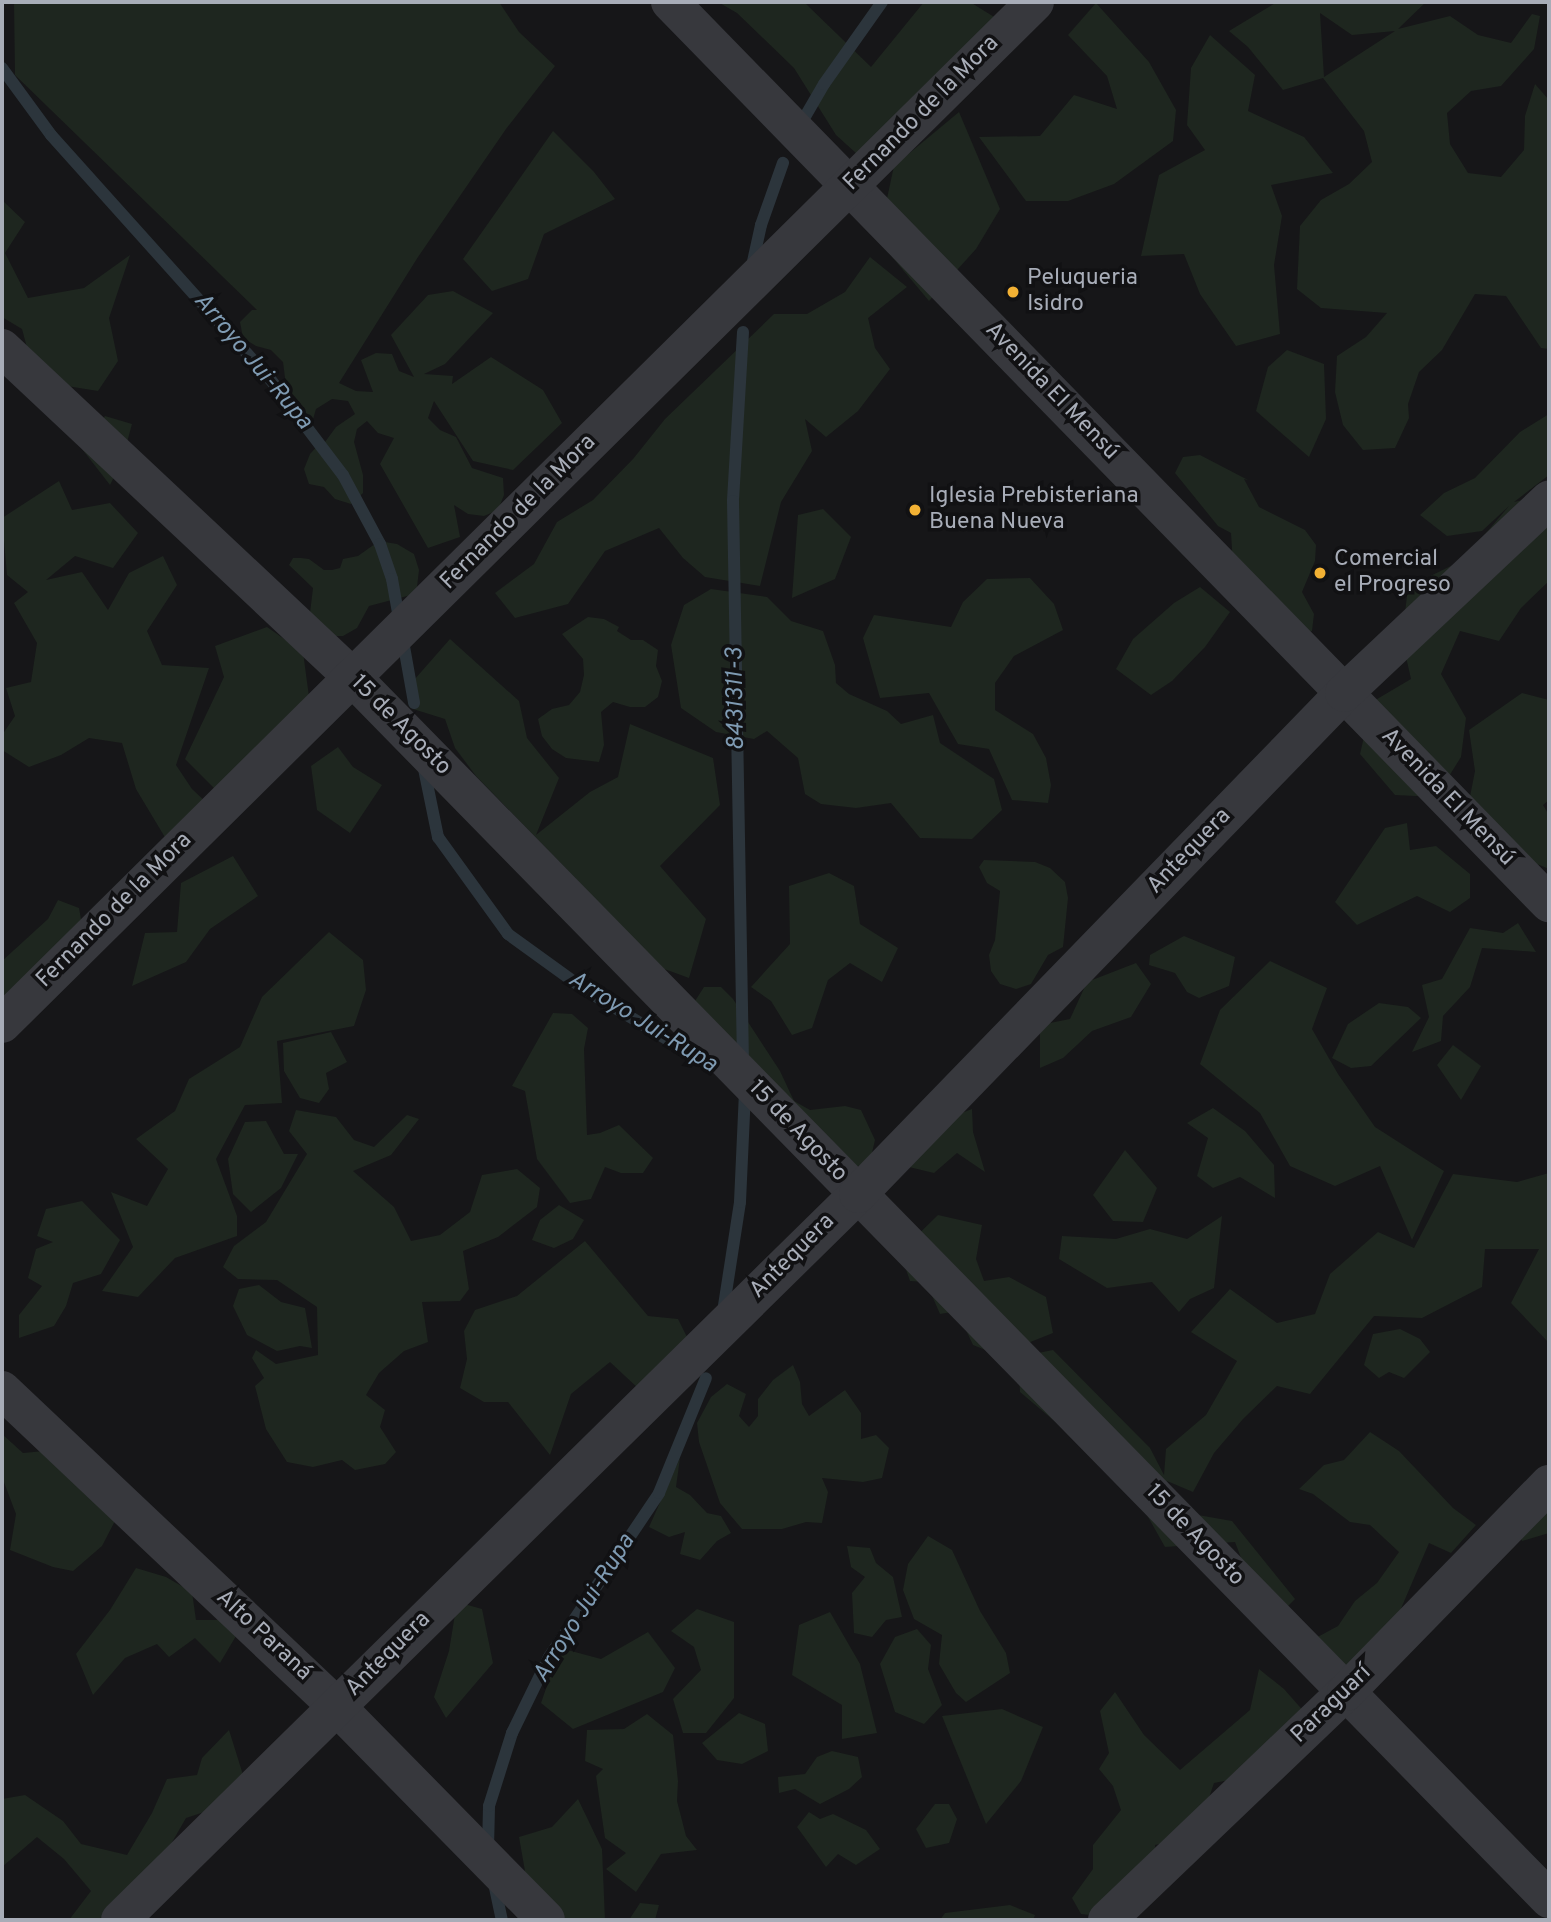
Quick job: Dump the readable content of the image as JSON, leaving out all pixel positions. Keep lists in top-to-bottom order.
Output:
{
  "streets": {
    "street": [
      "Fernando de la Mora",
      "Avenida El Mensú",
      "15 de Agosto",
      "Antequera",
      "Alto Paraná",
      "Paraguarí"
    ]
  },
  "crossings": [
    ["Fernando de la Mora", "Avenida El Mensú"],
    ["Fernando de la Mora", "15 de Agosto"],
    ["Avenida El Mensú", "Antequera"],
    ["15 de Agosto", "Antequera"],
    ["15 de Agosto", "Paraguarí"],
    ["Antequera", "Alto Paraná"]
  ],
  "water": ["Arroyo Jui-Rupa", "8431311-3"],
  "places": ["Peluqueria Isidro", "Iglesia Prebisteriana Buena Nueva", "Comercial el Progreso"]
}
